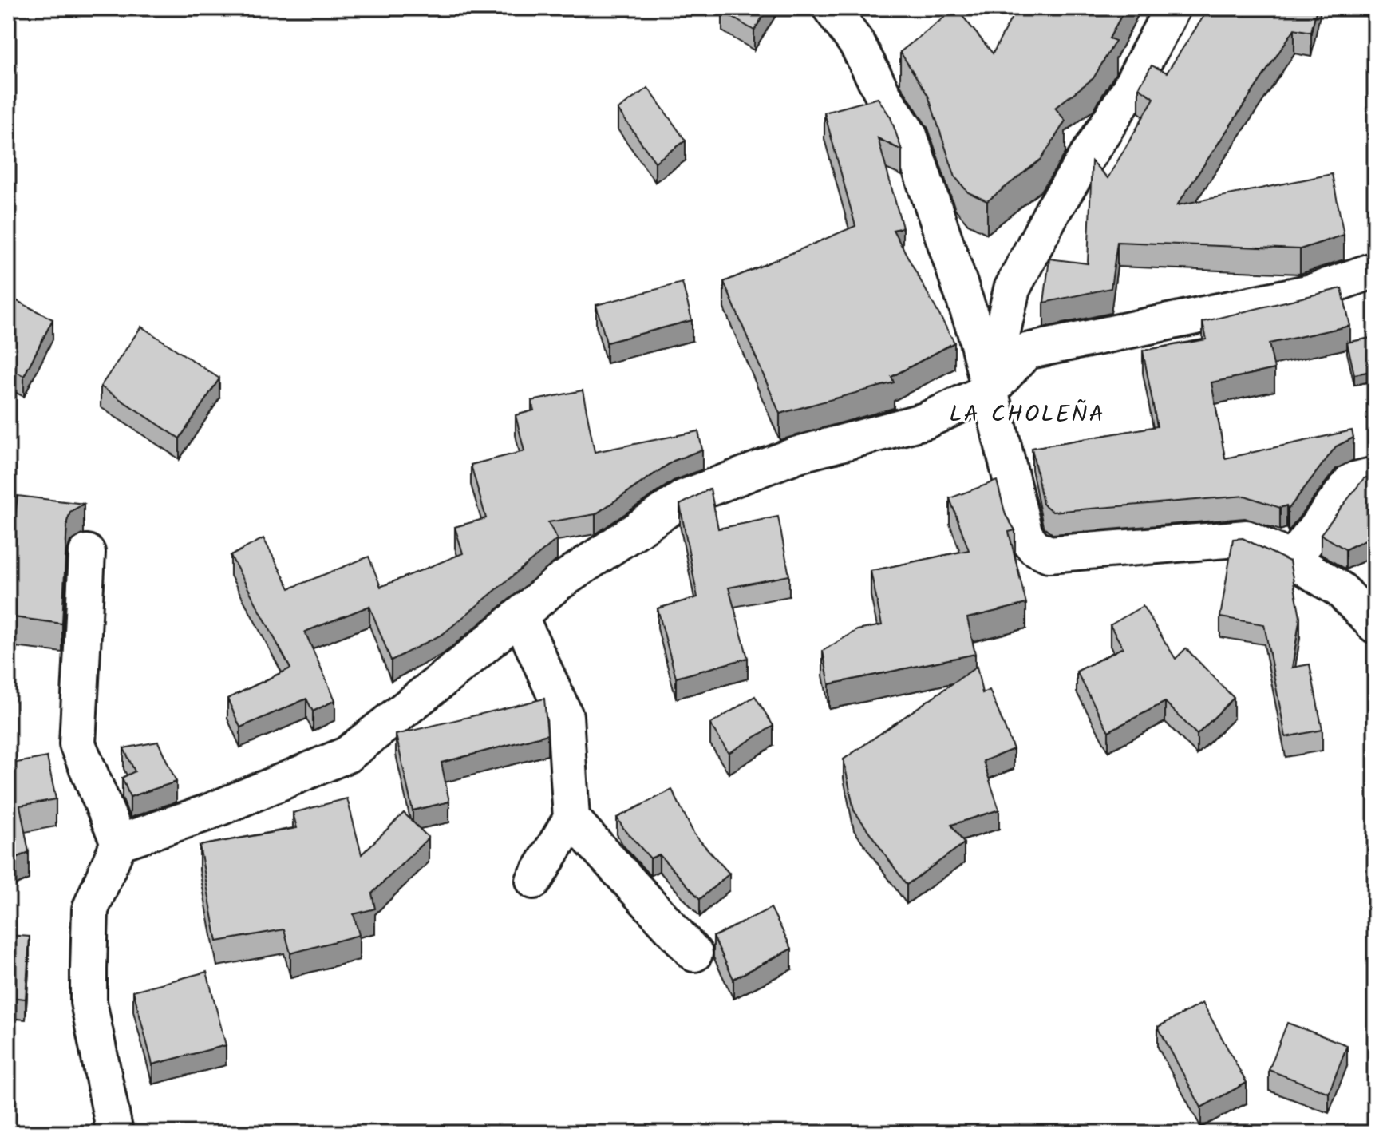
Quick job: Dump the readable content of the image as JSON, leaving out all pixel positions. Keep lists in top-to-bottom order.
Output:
{
  "districts": ["LA CHOLEÑA"]
}
